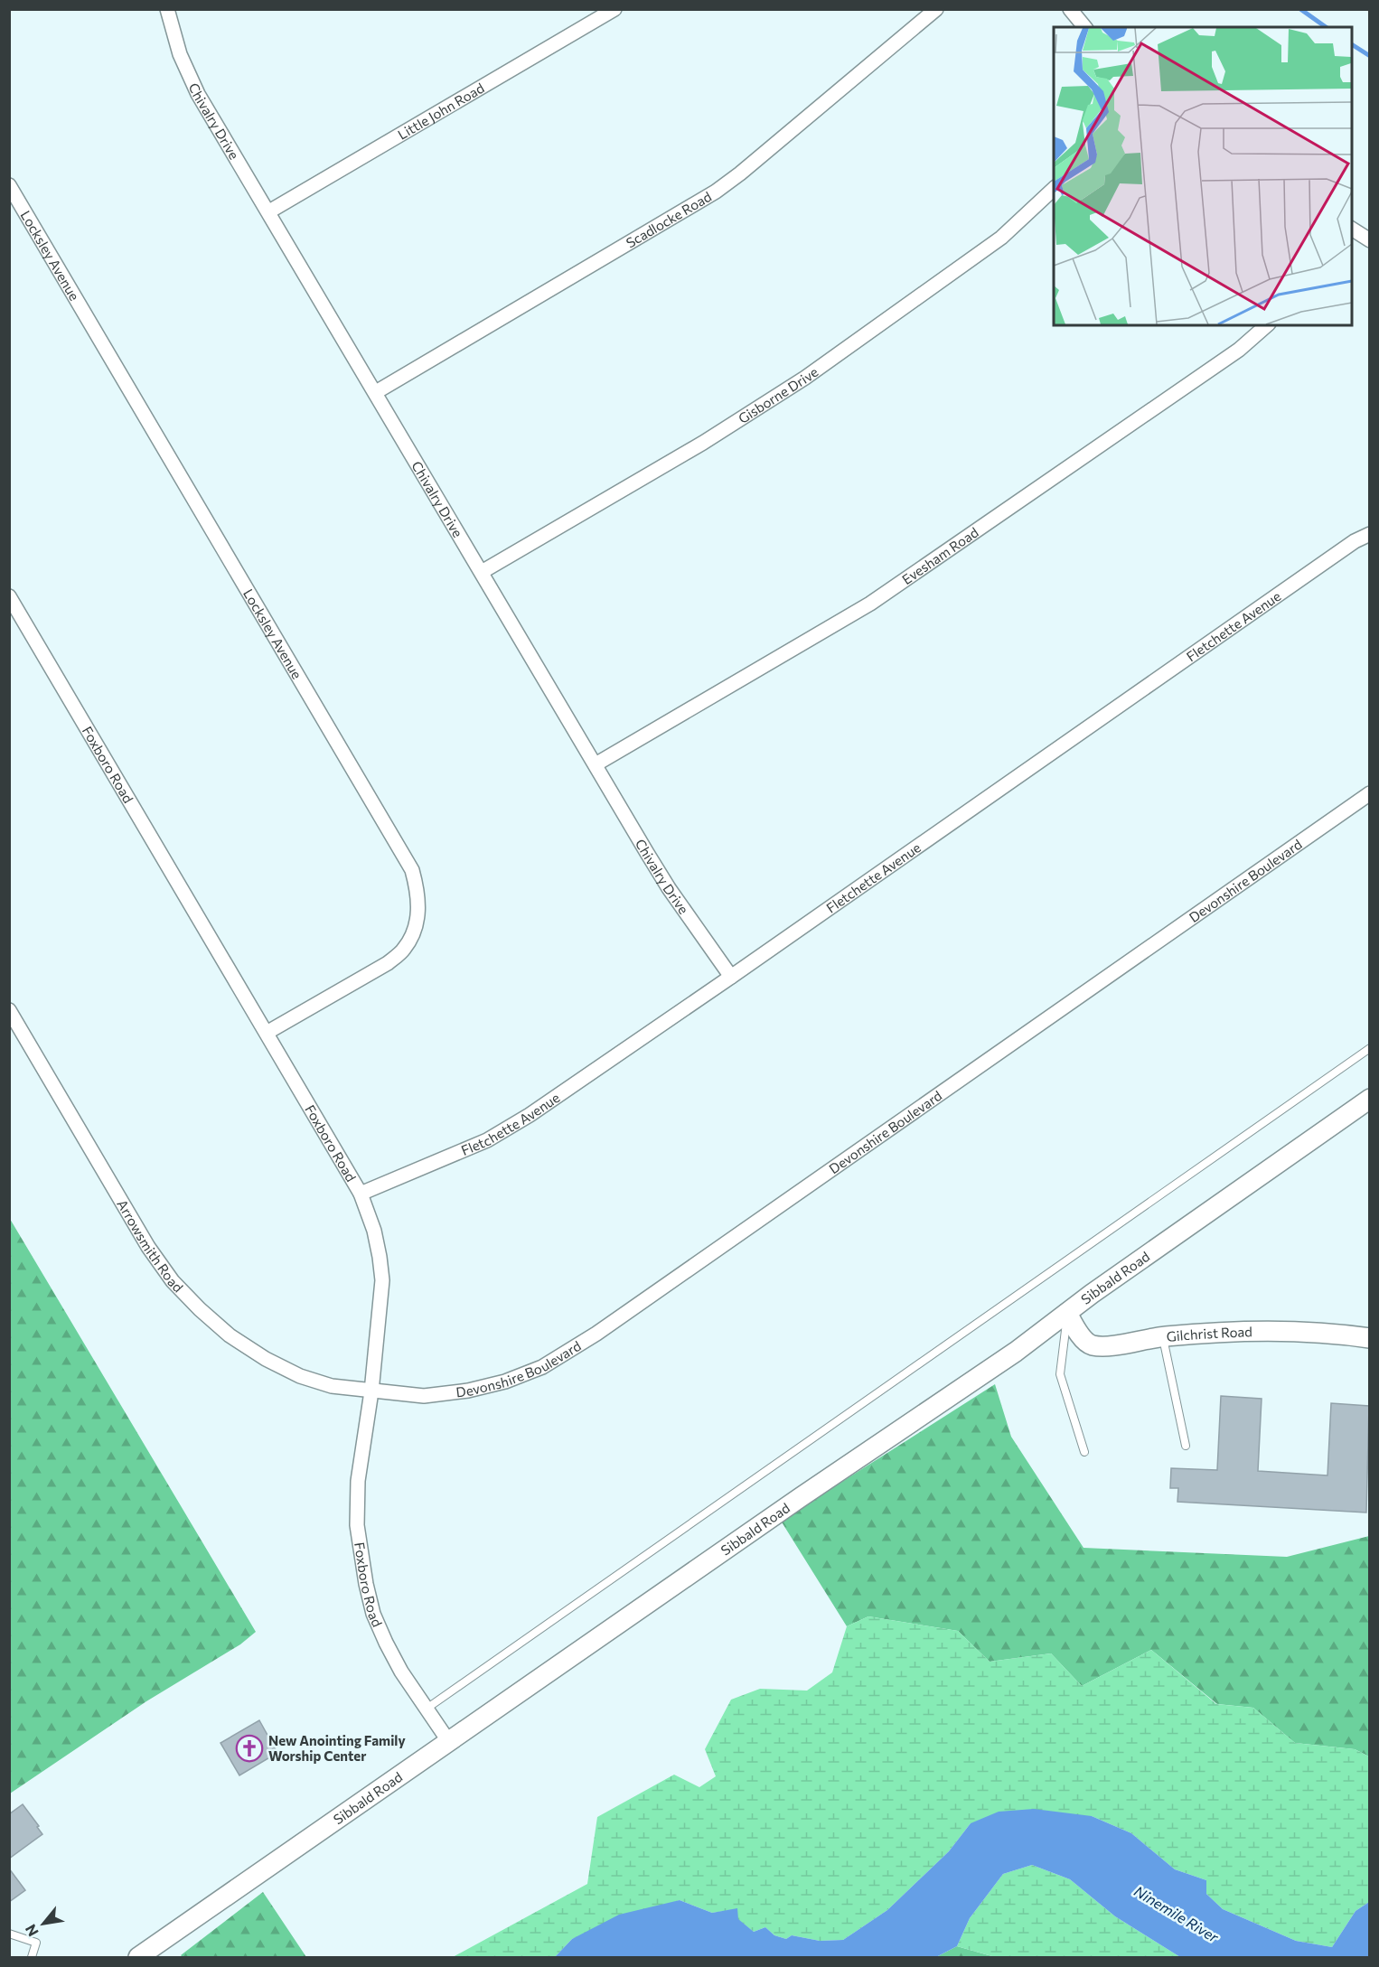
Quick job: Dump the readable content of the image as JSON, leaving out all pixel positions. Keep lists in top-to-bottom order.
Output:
{
  "streets": {
    "street": [
      "Little John Road",
      "Chivalry Drive",
      "Scadlocke Road",
      "Locksley Avenue",
      "Gisborne Drive",
      "Evesham Road",
      "Fletchette Avenue",
      "Foxboro Road",
      "Devonshire Boulevard",
      "Arrowsmith Road",
      "Sibbald Road",
      "Gilchrist Road"
    ]
  },
  "crossings": [
    ["Little John Road", "Chivalry Drive"],
    ["Chivalry Drive", "Scadlocke Road"],
    ["Chivalry Drive", "Gisborne Drive"],
    ["Chivalry Drive", "Evesham Road"],
    ["Chivalry Drive", "Fletchette Avenue"],
    ["Locksley Avenue", "Foxboro Road"],
    ["Fletchette Avenue", "Foxboro Road"],
    ["Foxboro Road", "Devonshire Boulevard"],
    ["Foxboro Road", "Arrowsmith Road"],
    ["Foxboro Road", "Sibbald Road"],
    ["Devonshire Boulevard", "Arrowsmith Road"],
    ["Sibbald Road", "Gilchrist Road"]
  ],
  "water": ["Ninemile River"],
  "places": {
    "church": ["New Anointing Family Worship Center"]
  },
  "north": "bottom left"
}
